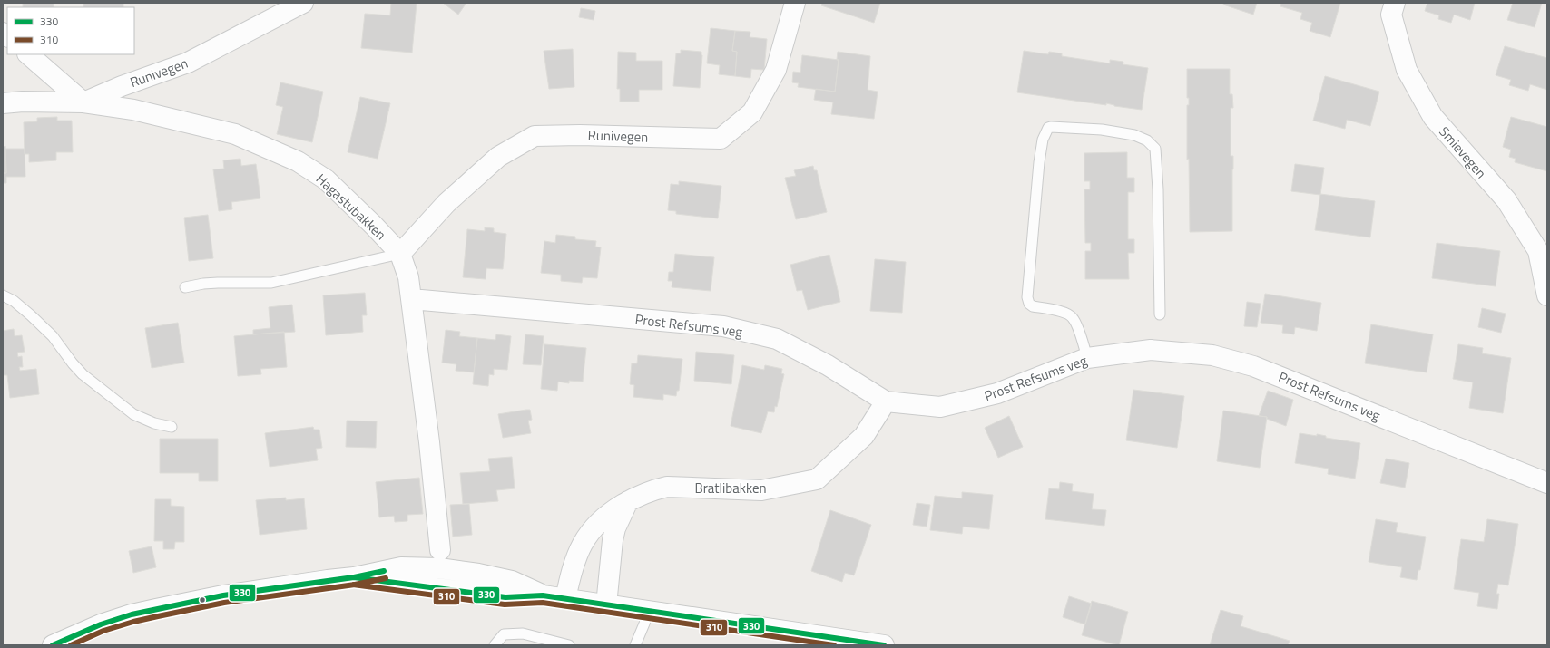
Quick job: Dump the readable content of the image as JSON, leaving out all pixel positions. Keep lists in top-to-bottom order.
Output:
{
  "streets": {
    "street": [
      "Runivegen",
      "Smievegen",
      "Hagastubakken",
      "Prost Refsums veg",
      "Bratlibakken"
    ]
  },
  "crossings": [
    ["Runivegen", "Hagastubakken"],
    ["Hagastubakken", "Prost Refsums veg"],
    ["Prost Refsums veg", "Bratlibakken"]
  ],
  "lines": ["transit line 330", "transit line 310"],
  "legend": ["330", "310"]
}
